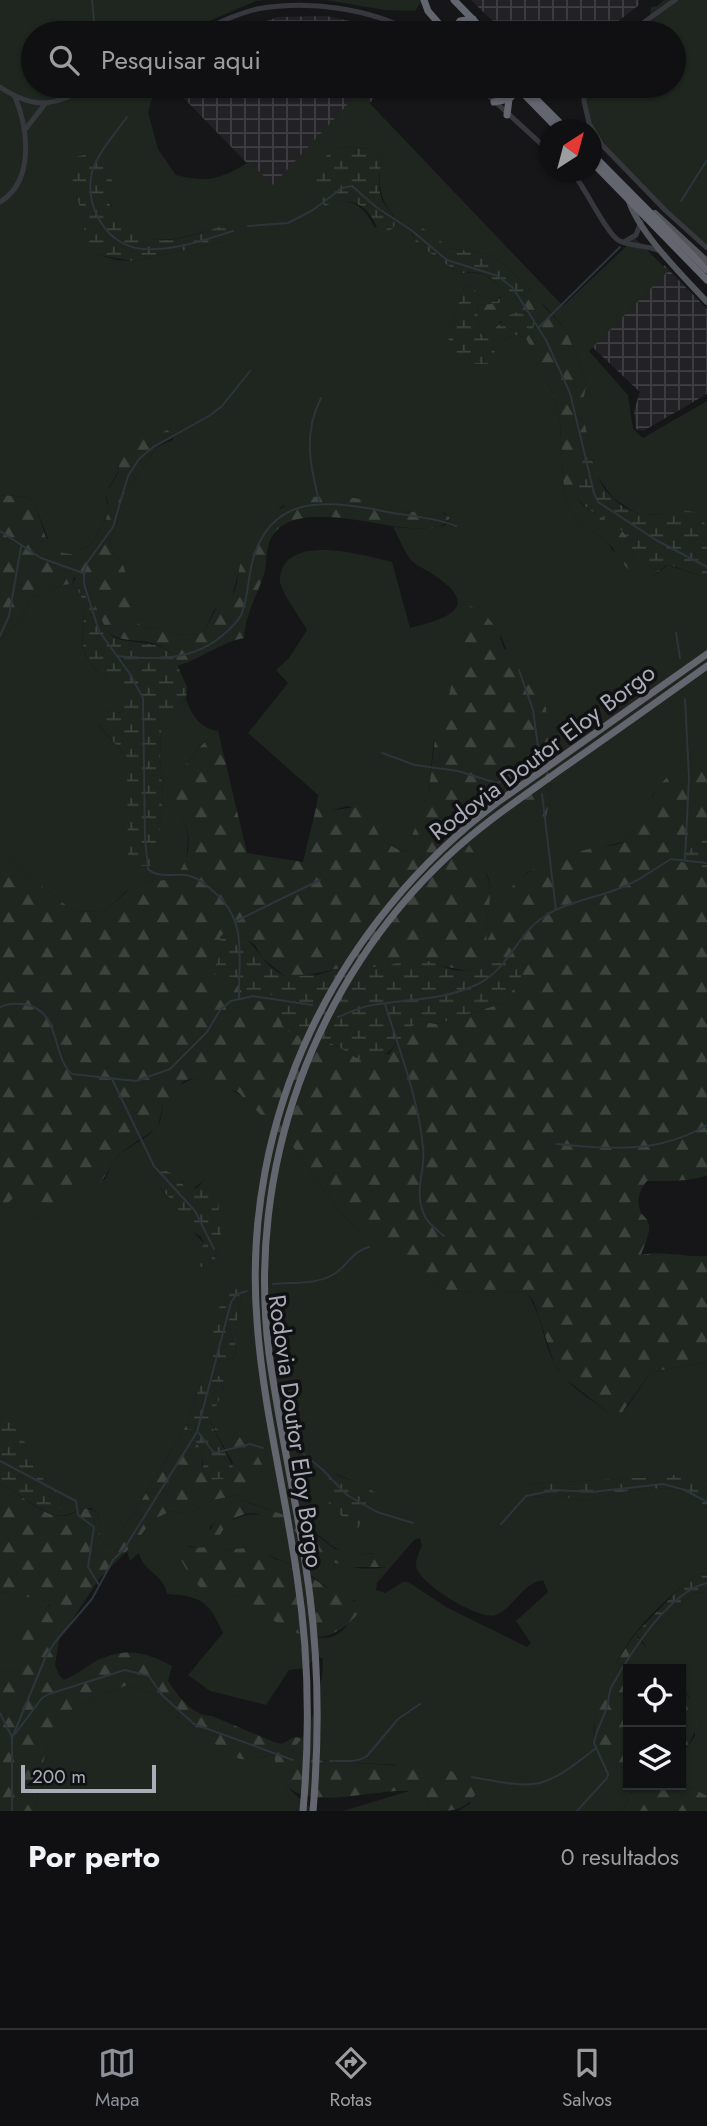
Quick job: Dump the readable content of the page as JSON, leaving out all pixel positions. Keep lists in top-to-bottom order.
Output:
{
  "streets": {
    "highway": ["Rodovia Doutor Eloy Borgo"]
  },
  "scale_bar": "200 m",
  "north": "top right",
  "page": {
    "search": "Pesquisar aqui",
    "scale": "200 m",
    "heading": ["Por perto", "0 resultados"],
    "nav": ["Mapa", "Rotas", "Salvos"]
  }
}
